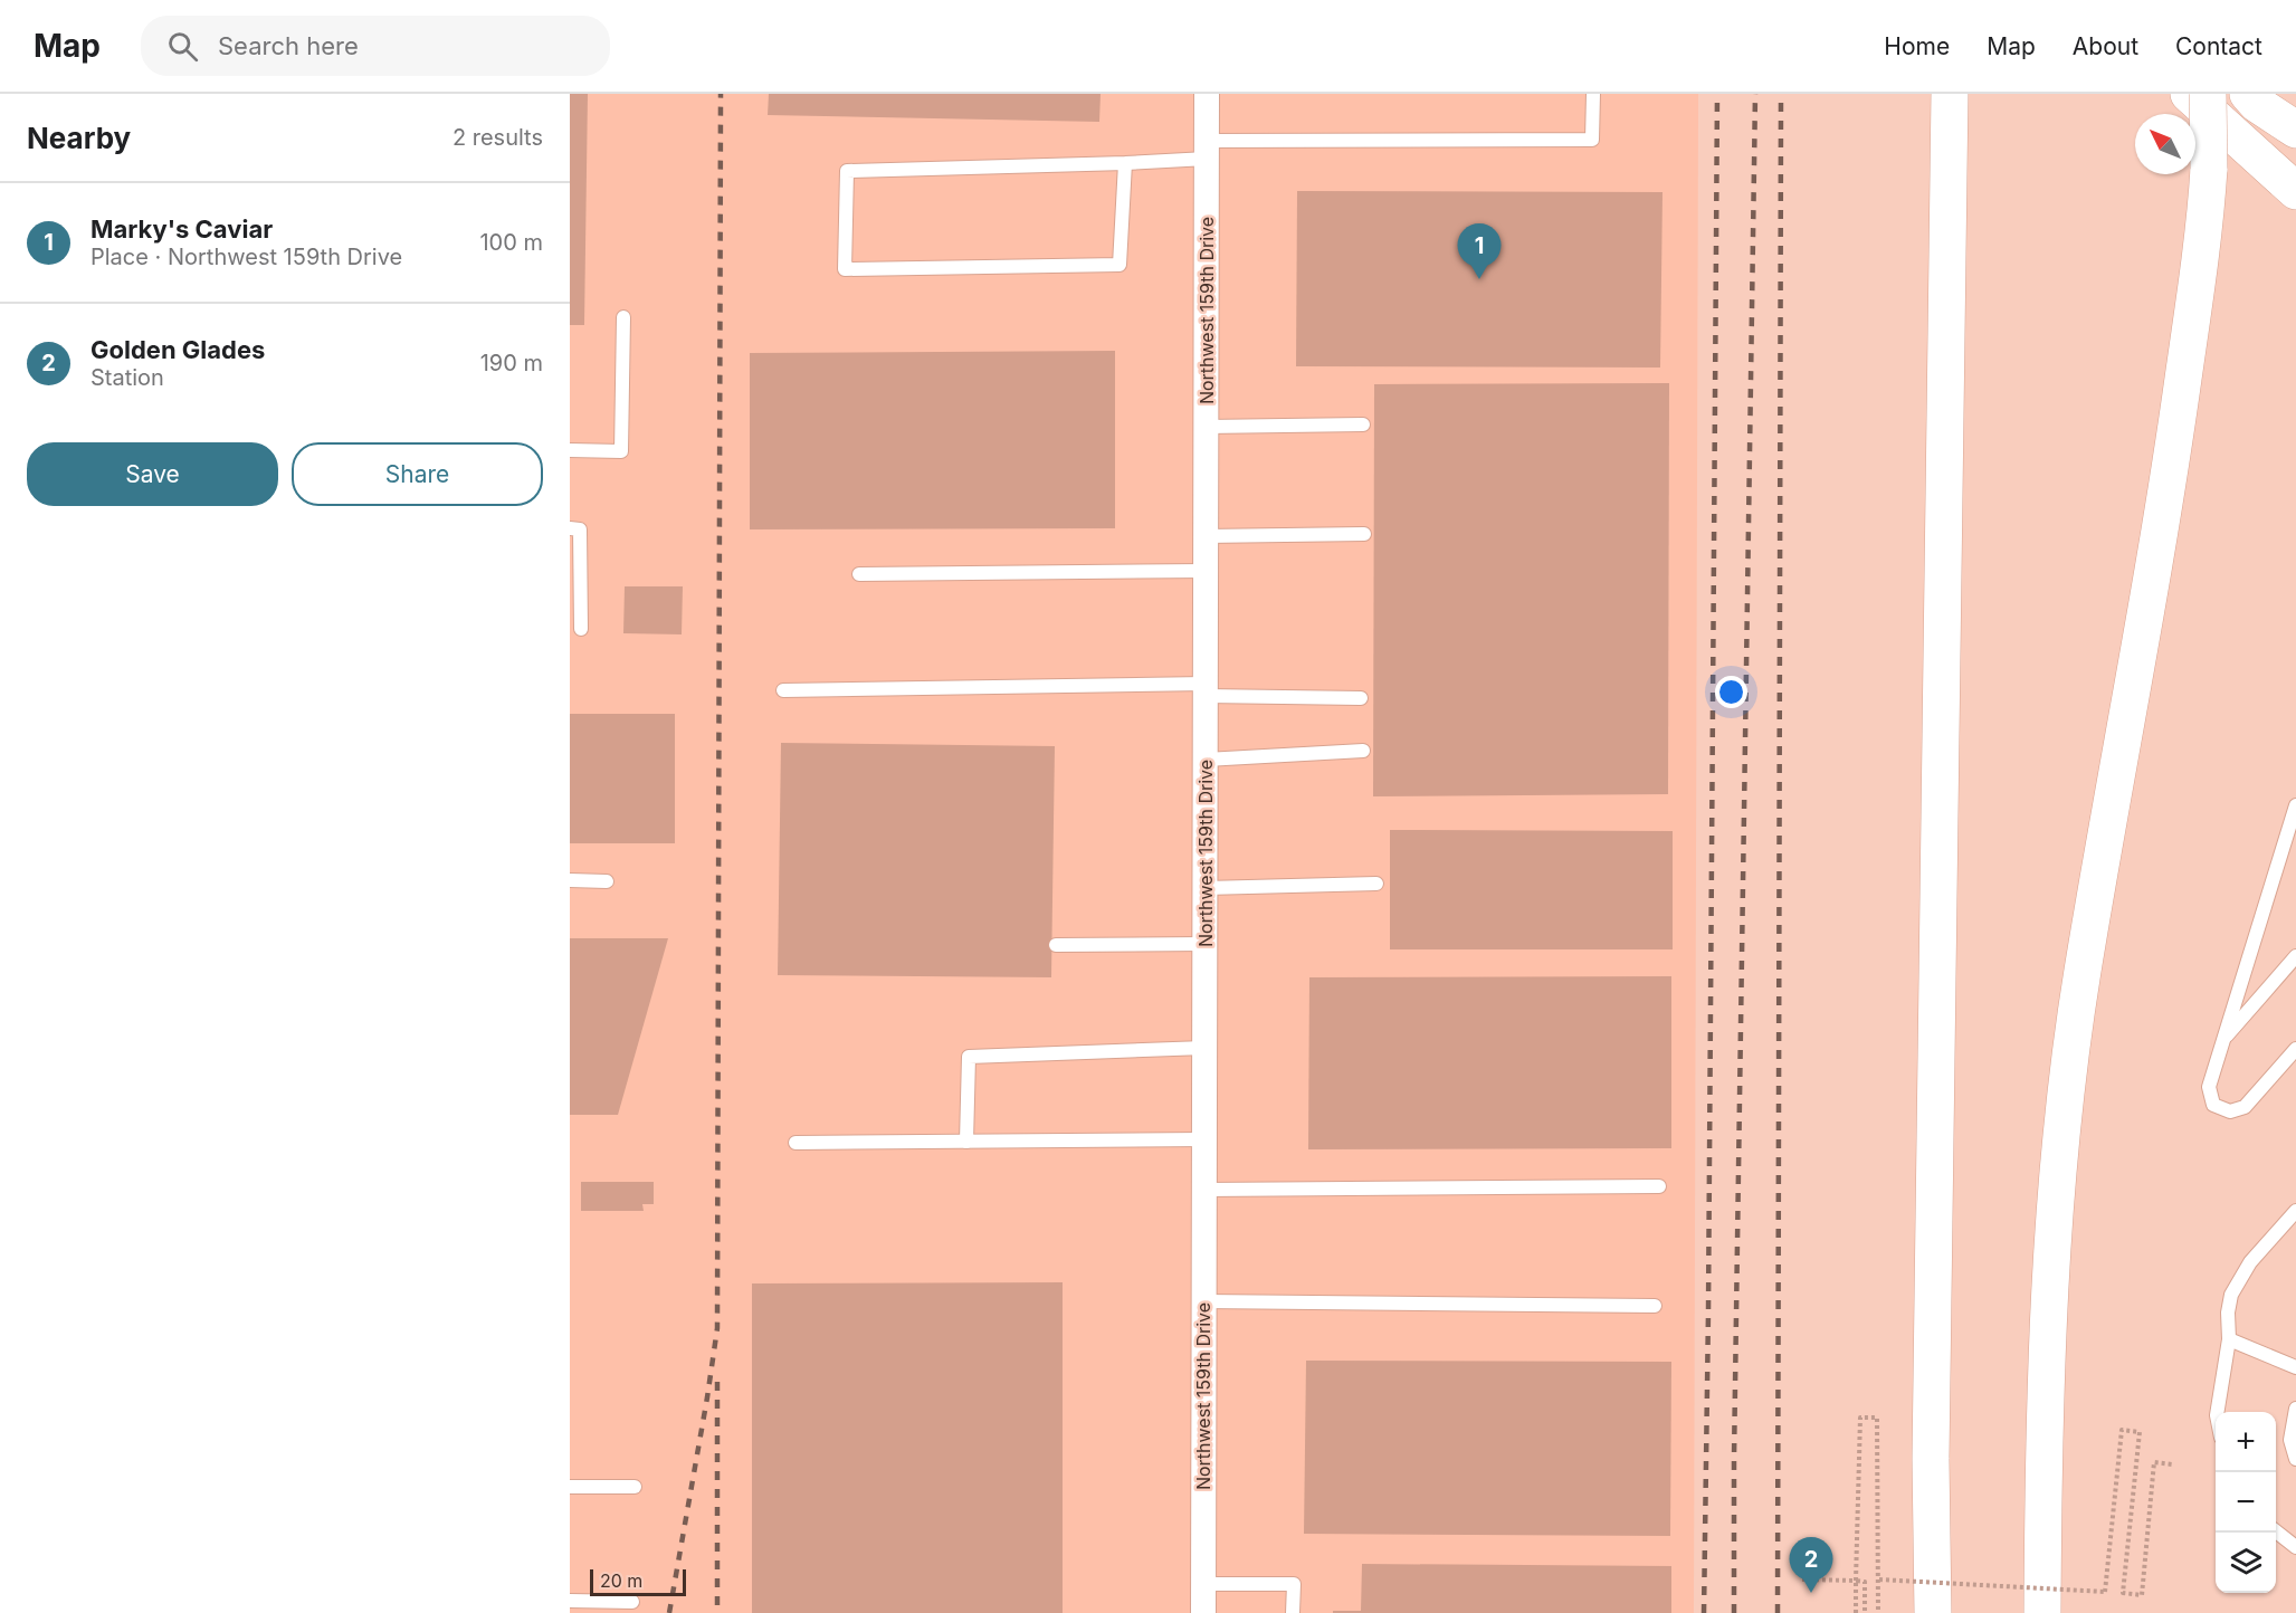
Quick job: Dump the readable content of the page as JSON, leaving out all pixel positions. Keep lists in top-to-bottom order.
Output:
{
  "streets": {
    "street": ["Northwest 159th Drive"]
  },
  "scale_bar": "20 m",
  "north": "top left",
  "page": {
    "header": "Map",
    "search": "Search here",
    "nav": [
      "Home",
      "Map",
      "About",
      "Contact"
    ],
    "heading": ["Nearby", "2 results"],
    "list": [
      {
        "mark": "1",
        "name": "Marky's Caviar",
        "note": "Place · Northwest 159th Drive",
        "value": "100 m"
      },
      {
        "mark": "2",
        "name": "Golden Glades",
        "note": "Station",
        "value": "190 m"
      }
    ],
    "pins": ["1", "2"],
    "buttons": ["Save", "Share"],
    "map_buttons": ["+", "−"],
    "scale": "20 m"
  }
}
